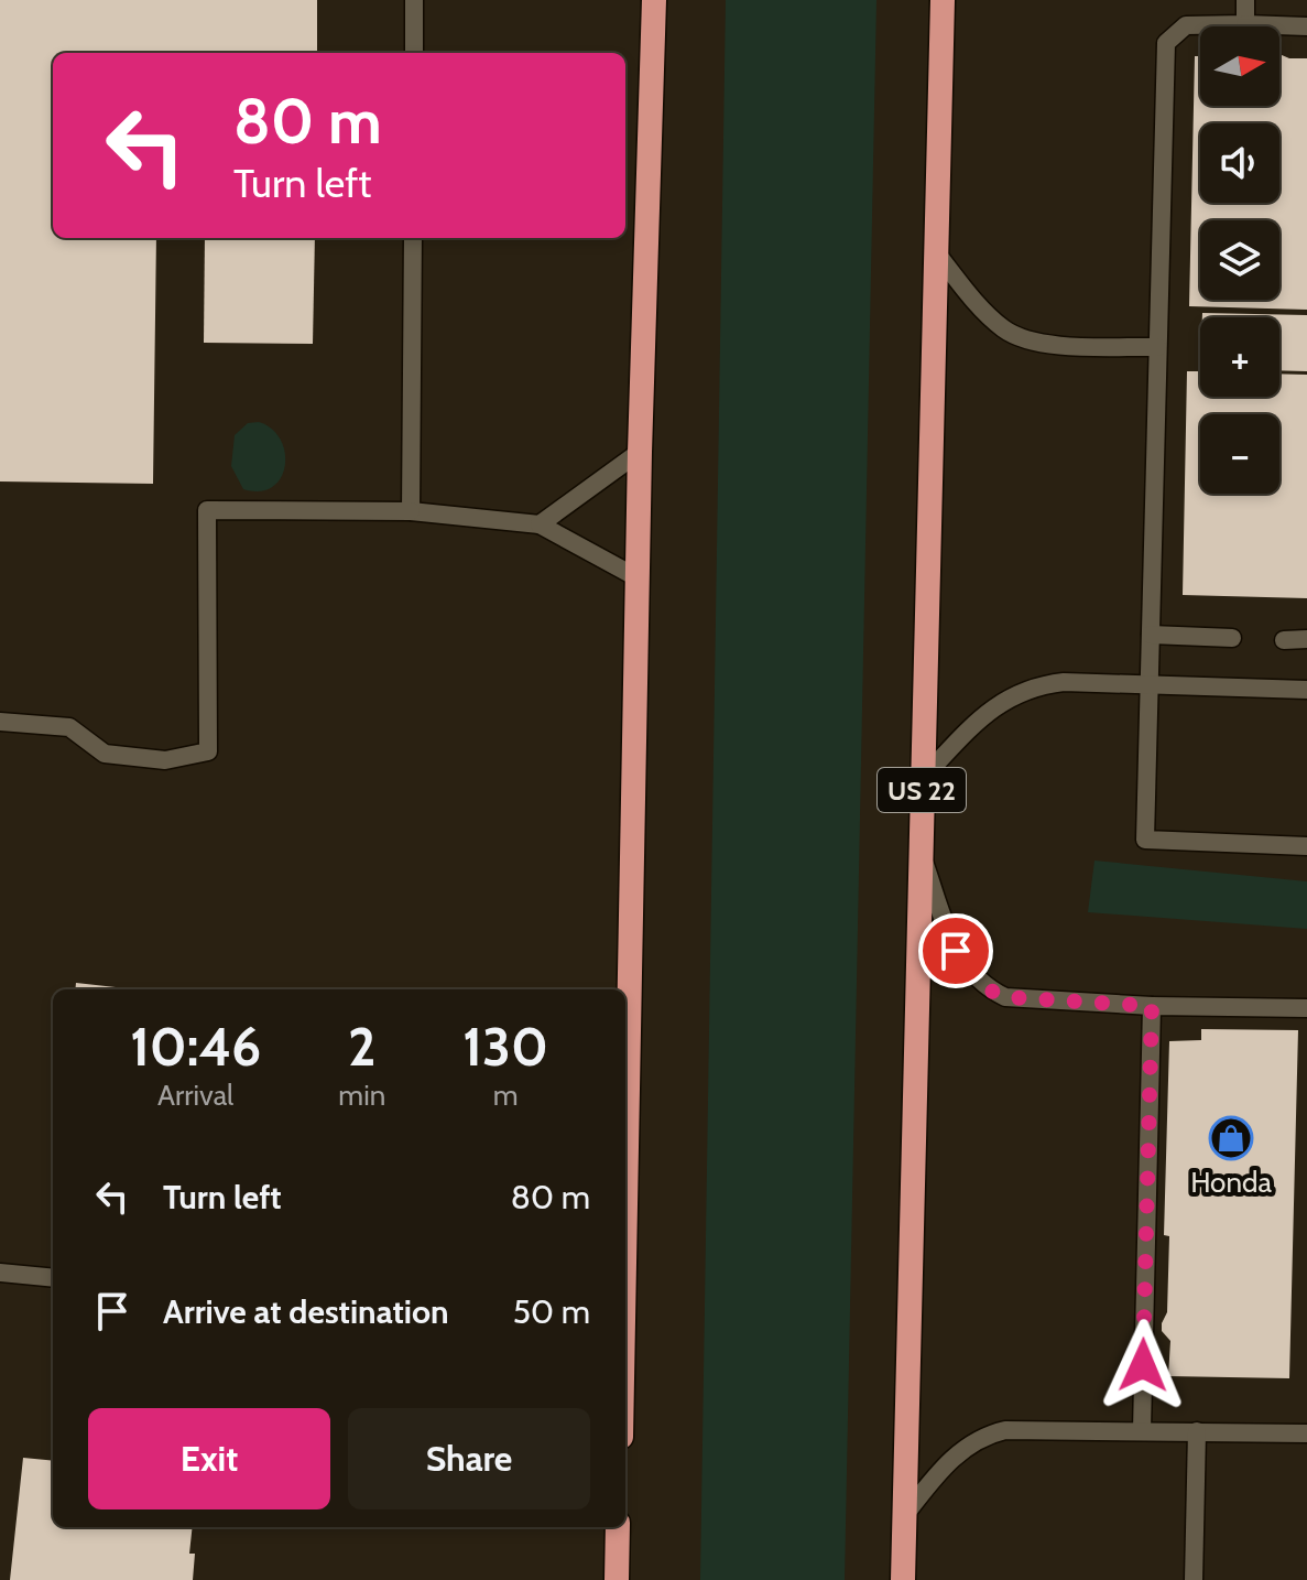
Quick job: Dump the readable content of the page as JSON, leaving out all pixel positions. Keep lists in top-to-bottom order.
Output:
{
  "streets": {
    "highway": ["US 22"]
  },
  "places": {
    "shop": ["Honda"]
  },
  "north": "right",
  "page": {
    "map_buttons": ["+", "−"],
    "turn": ["80 m", "Turn left"],
    "eta": [
      "10:46",
      "Arrival",
      "2",
      "min",
      "130",
      "m"
    ],
    "list": [
      {
        "name": "Turn left",
        "value": "80 m"
      },
      {
        "name": "Arrive at destination",
        "value": "50 m"
      }
    ],
    "buttons": ["Exit", "Share"]
  }
}
